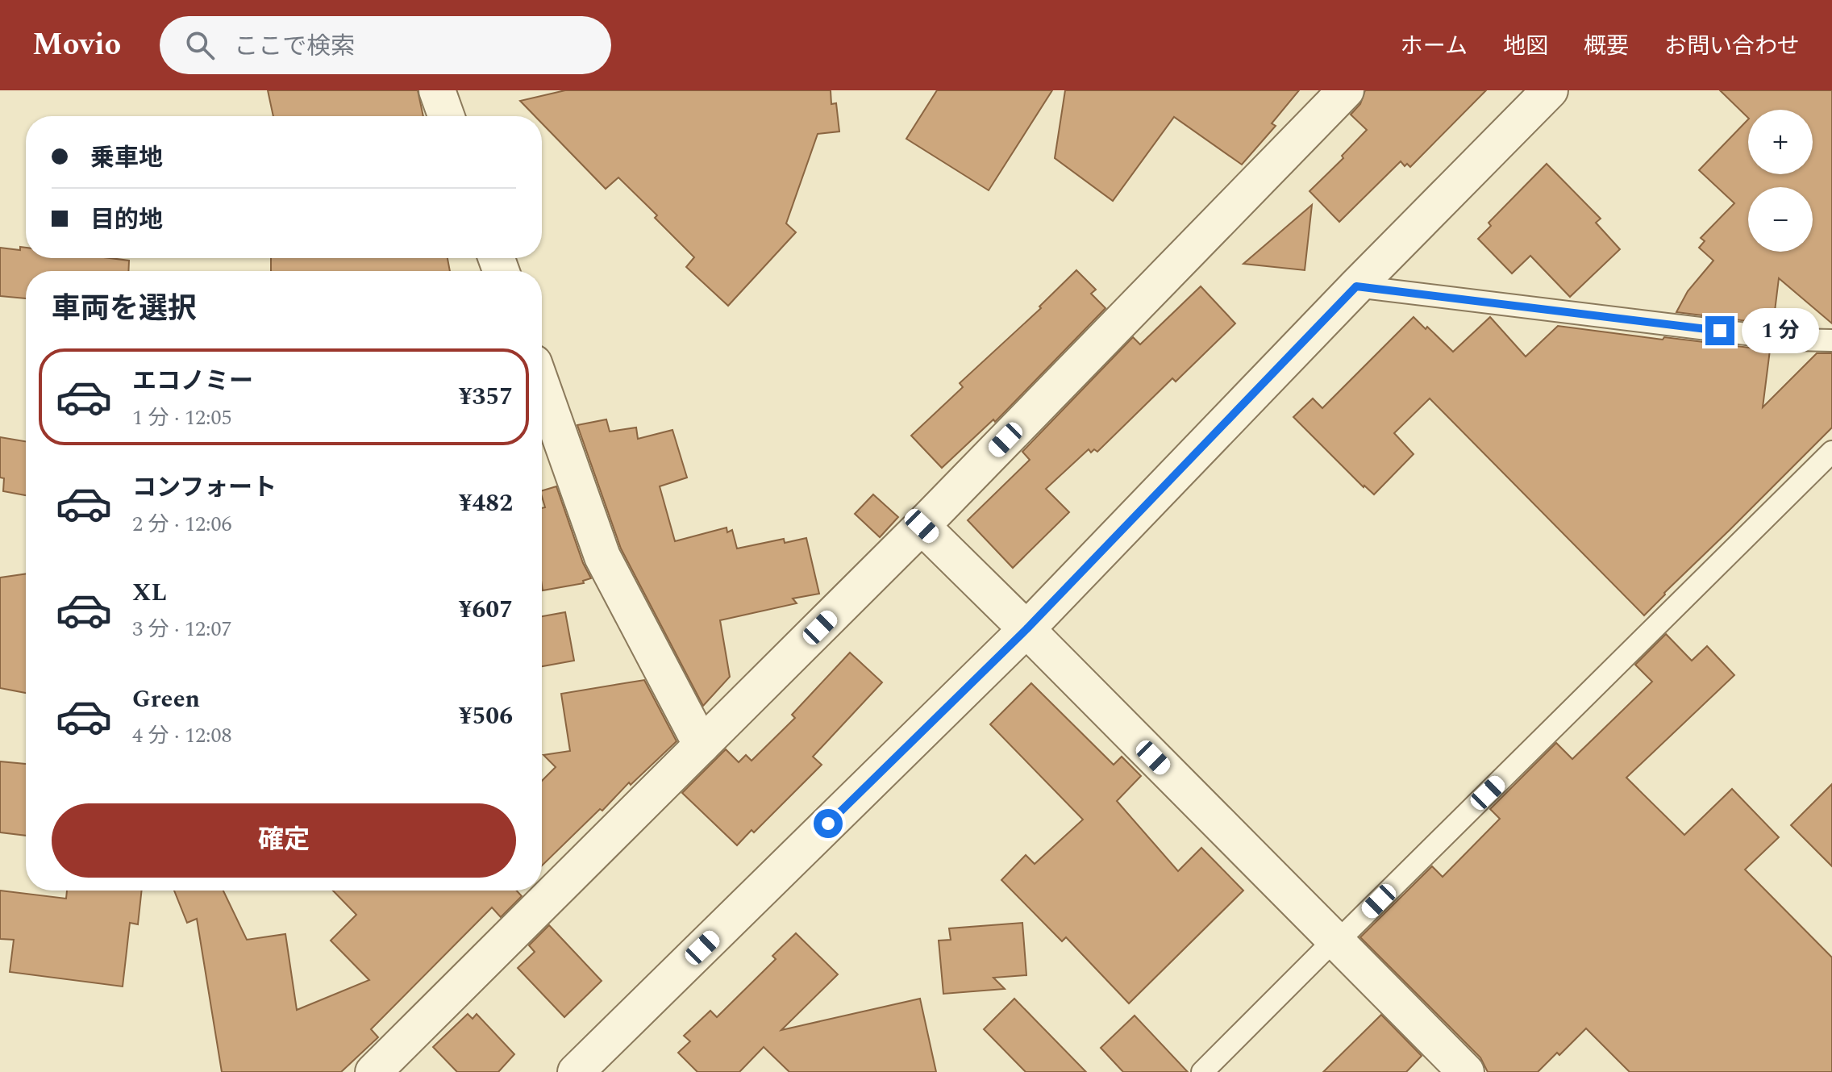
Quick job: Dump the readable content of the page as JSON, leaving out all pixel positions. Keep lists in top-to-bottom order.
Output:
{
  "page": {
    "header": "Movio",
    "search": "ここで検索",
    "nav": [
      "ホーム",
      "地図",
      "概要",
      "お問い合わせ"
    ],
    "map_buttons": ["+", "−"],
    "banner": ["乗車地", "目的地"],
    "heading": "車両を選択",
    "bubble": "1 分",
    "list": [
      {
        "name": "エコノミー",
        "note": "1 分 · 12:05",
        "value": "¥357"
      },
      {
        "name": "コンフォート",
        "note": "2 分 · 12:06",
        "value": "¥482"
      },
      {
        "name": "XL",
        "note": "3 分 · 12:07",
        "value": "¥607"
      },
      {
        "name": "Green",
        "note": "4 分 · 12:08",
        "value": "¥506"
      }
    ],
    "buttons": "確定"
  }
}
